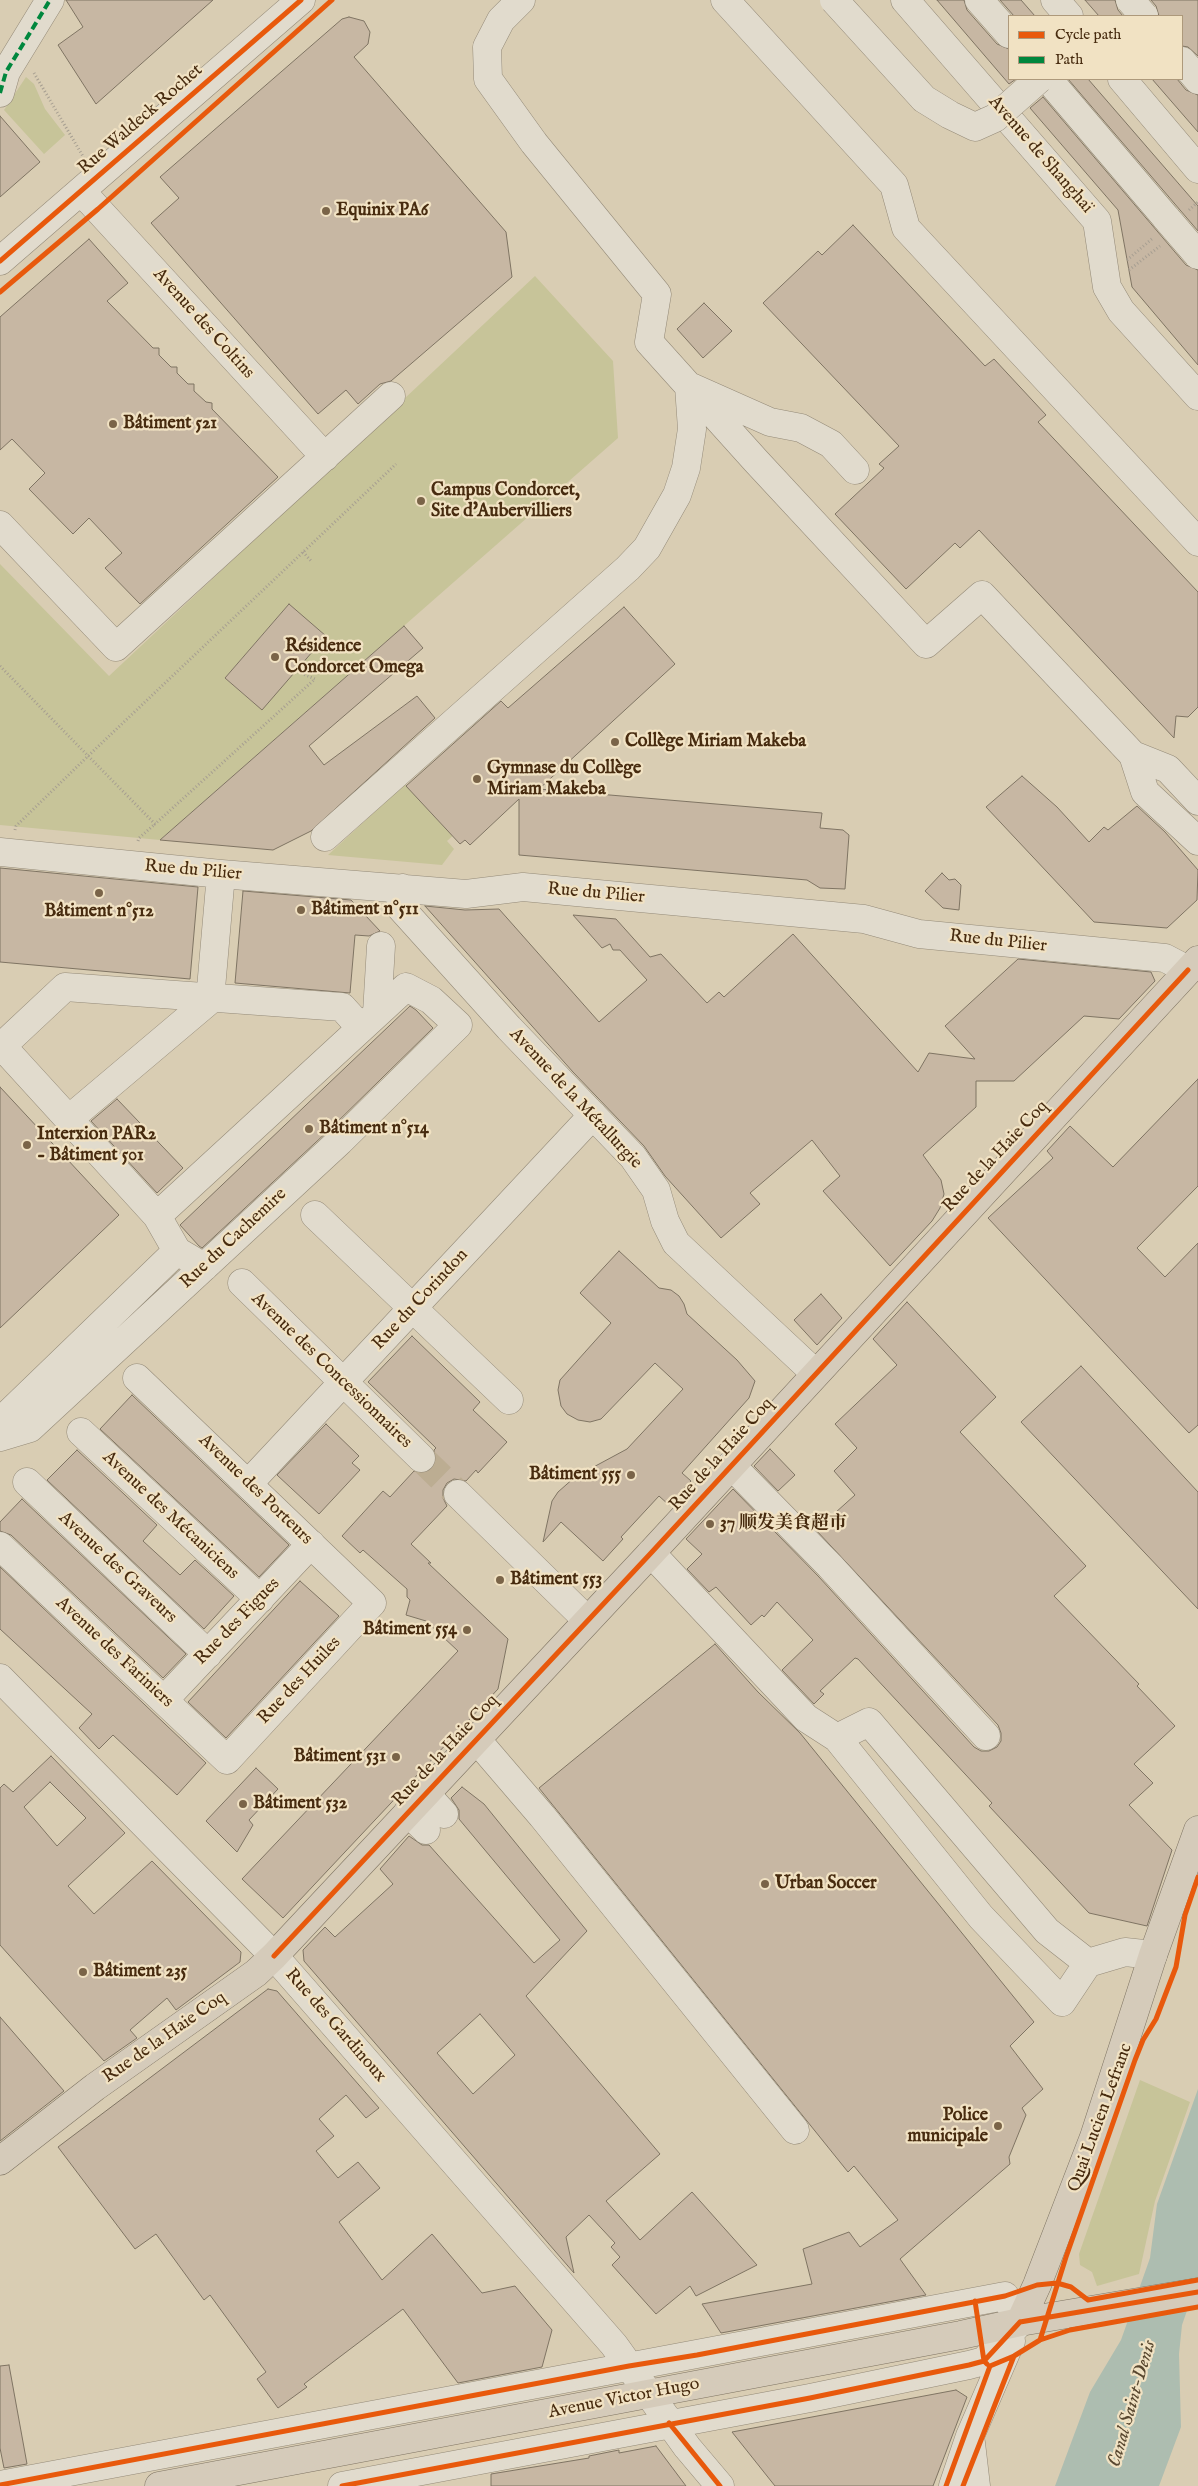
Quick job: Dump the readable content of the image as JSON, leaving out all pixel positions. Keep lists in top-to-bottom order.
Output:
{
  "streets": {
    "main road": ["Rue de la Haie Coq", "Quai Lucien Lefranc", "Avenue Victor Hugo"],
    "street": [
      "Rue Waldeck Rochet",
      "Avenue de Shanghaï",
      "Avenue des Coltins",
      "Rue du Pilier",
      "Avenue de la Métallurgie",
      "Rue du Cachemire",
      "Rue du Corindon",
      "Avenue des Concessionnaires",
      "Avenue des Porteurs",
      "Avenue des Mécaniciens",
      "Avenue des Graveurs",
      "Rue des Figues",
      "Avenue des Fariniers",
      "Rue des Huiles",
      "Rue des Gardinoux"
    ]
  },
  "crossings": [
    ["Rue Waldeck Rochet", "Avenue des Coltins"],
    ["Rue du Pilier", "Avenue de la Métallurgie"],
    ["Rue du Pilier", "Rue de la Haie Coq"],
    ["Avenue de la Métallurgie", "Rue de la Haie Coq"],
    ["Avenue de la Métallurgie", "Rue du Corindon"],
    ["Rue de la Haie Coq", "Rue des Gardinoux"],
    ["Rue du Corindon", "Avenue des Concessionnaires"],
    ["Rue du Corindon", "Avenue des Porteurs"],
    ["Avenue des Porteurs", "Rue des Figues"],
    ["Avenue des Porteurs", "Rue des Huiles"],
    ["Avenue des Mécaniciens", "Rue des Figues"],
    ["Avenue des Graveurs", "Rue des Figues"],
    ["Rue des Figues", "Avenue des Fariniers"],
    ["Avenue des Fariniers", "Rue des Huiles"],
    ["Rue des Gardinoux", "Avenue Victor Hugo"],
    ["Quai Lucien Lefranc", "Avenue Victor Hugo"]
  ],
  "water": ["Canal Saint-Denis"],
  "places": [
    "Equinix PA6",
    "Bâtiment 521",
    "Campus Condorcet, Site d'Aubervilliers",
    "Résidence Condorcet Omega",
    "Collège Miriam Makeba",
    "Gymnase du Collège Miriam Makeba",
    "Bâtiment n°512",
    "Bâtiment n°511",
    "Bâtiment n°514",
    "Interxion PAR2 - Bâtiment 501",
    "Bâtiment 555",
    "37 顺发美食超市",
    "Bâtiment 553",
    "Bâtiment 554",
    "Bâtiment 531",
    "Bâtiment 532",
    "Urban Soccer",
    "Bâtiment 235",
    "Police municipale"
  ],
  "legend": ["Cycle path", "Path"]
}
